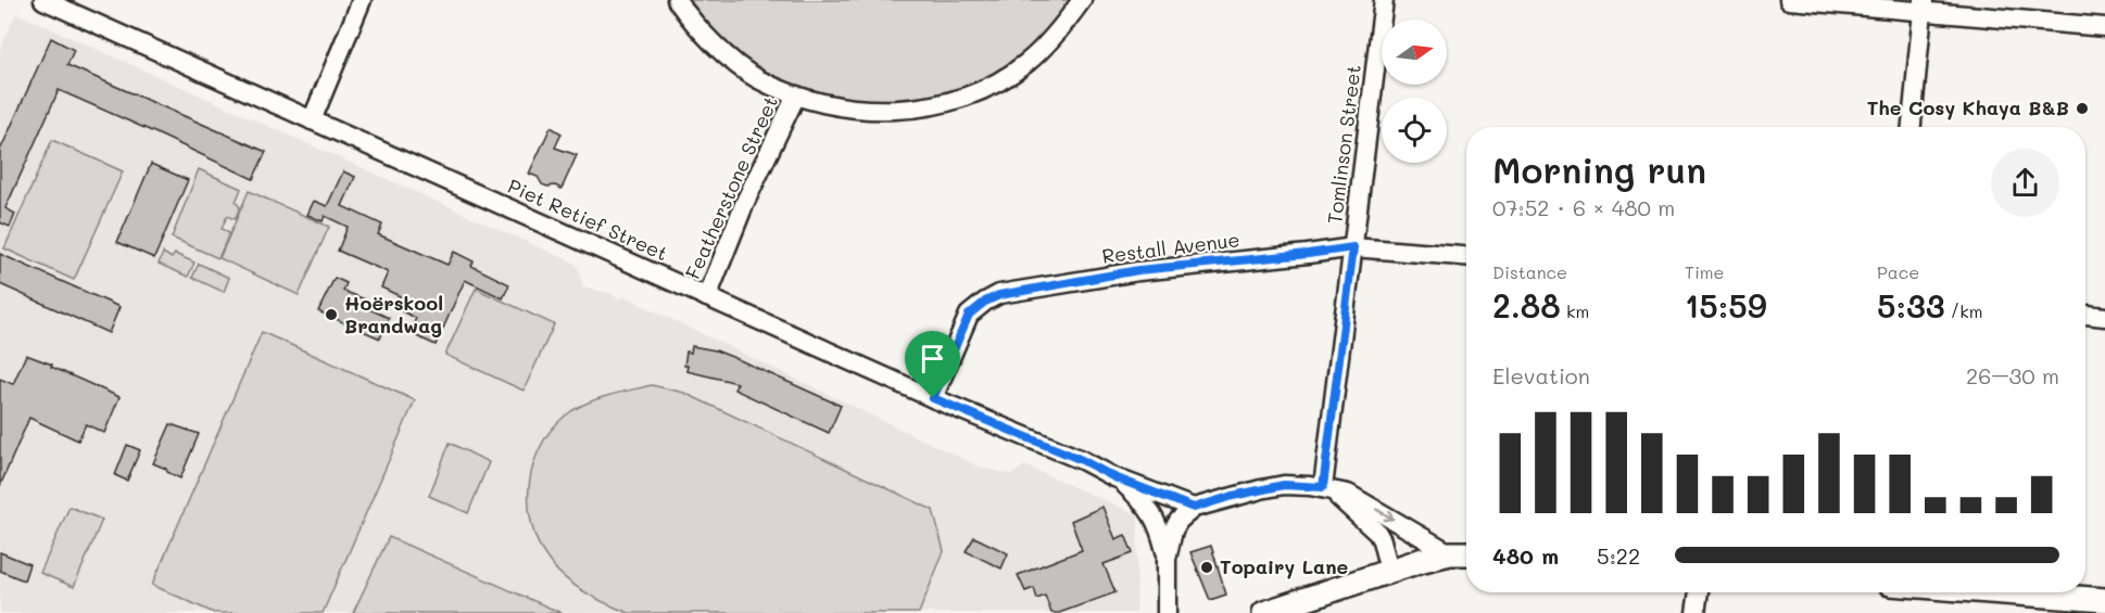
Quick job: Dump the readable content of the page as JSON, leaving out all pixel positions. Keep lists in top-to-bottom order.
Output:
{
  "streets": {
    "street": [
      "Tomlinson Street",
      "Featherstone Street",
      "Piet Retief Street",
      "Restall Avenue"
    ]
  },
  "crossings": [
    ["Tomlinson Street", "Restall Avenue"],
    ["Featherstone Street", "Piet Retief Street"],
    ["Piet Retief Street", "Restall Avenue"]
  ],
  "places": ["The Cosy Khaya B&B", "Hoërskool Brandwag", "Topairy Lane"],
  "north": "right",
  "page": {
    "heading": ["Morning run", "07:52 · 6 × 480 m"],
    "stats": [
      ["Distance", "2.88 km"],
      ["Time", "15:59"],
      ["Pace", "5:33 /km"]
    ],
    "chart": ["Elevation", "26–30 m"],
    "list": [
      {
        "name": "480 m",
        "note": "5:22"
      }
    ]
  }
}
